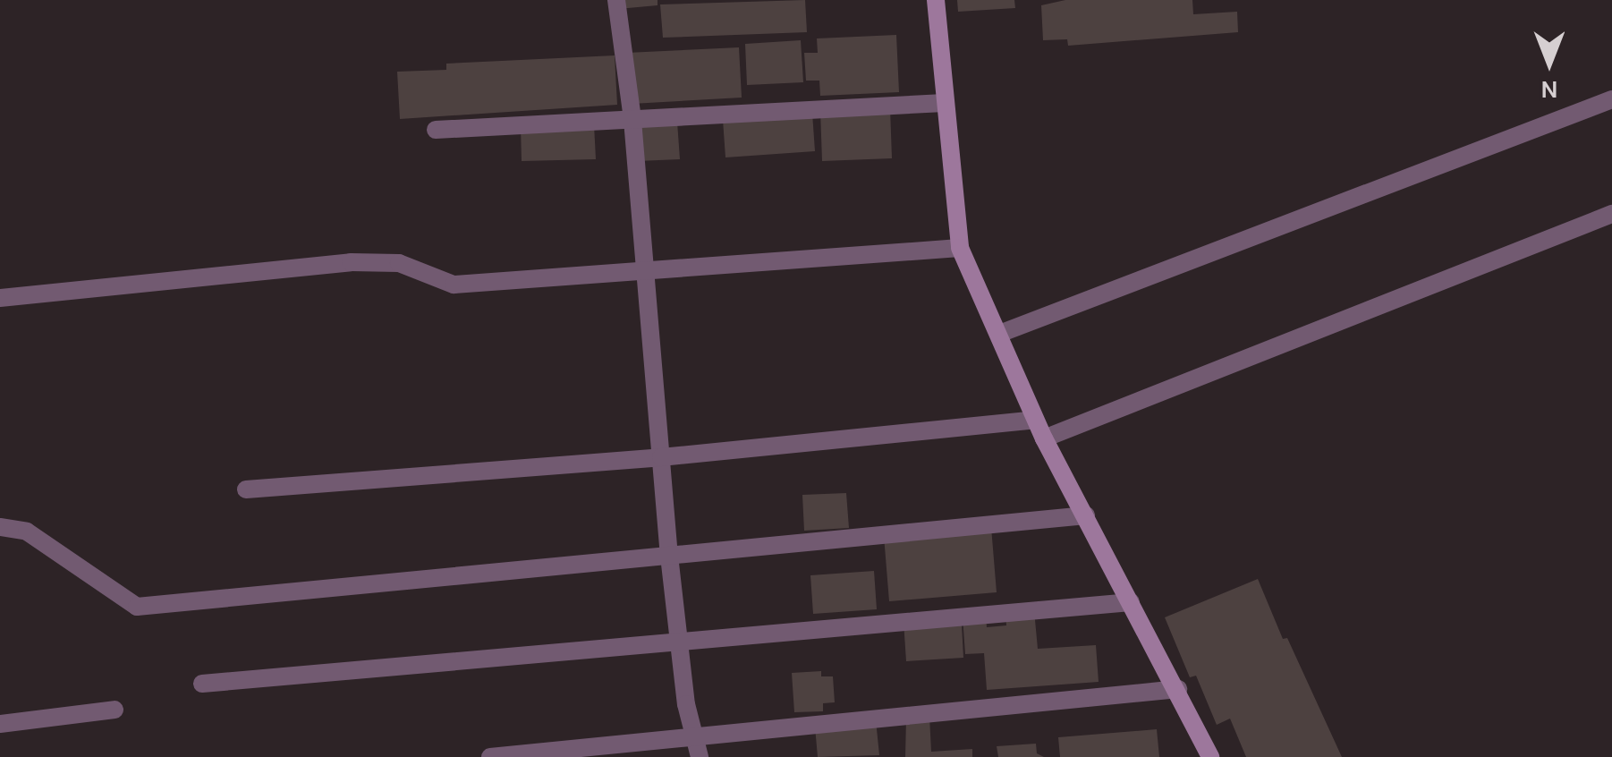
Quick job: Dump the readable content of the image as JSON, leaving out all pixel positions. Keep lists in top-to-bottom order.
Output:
{
  "north": "bottom"
}
